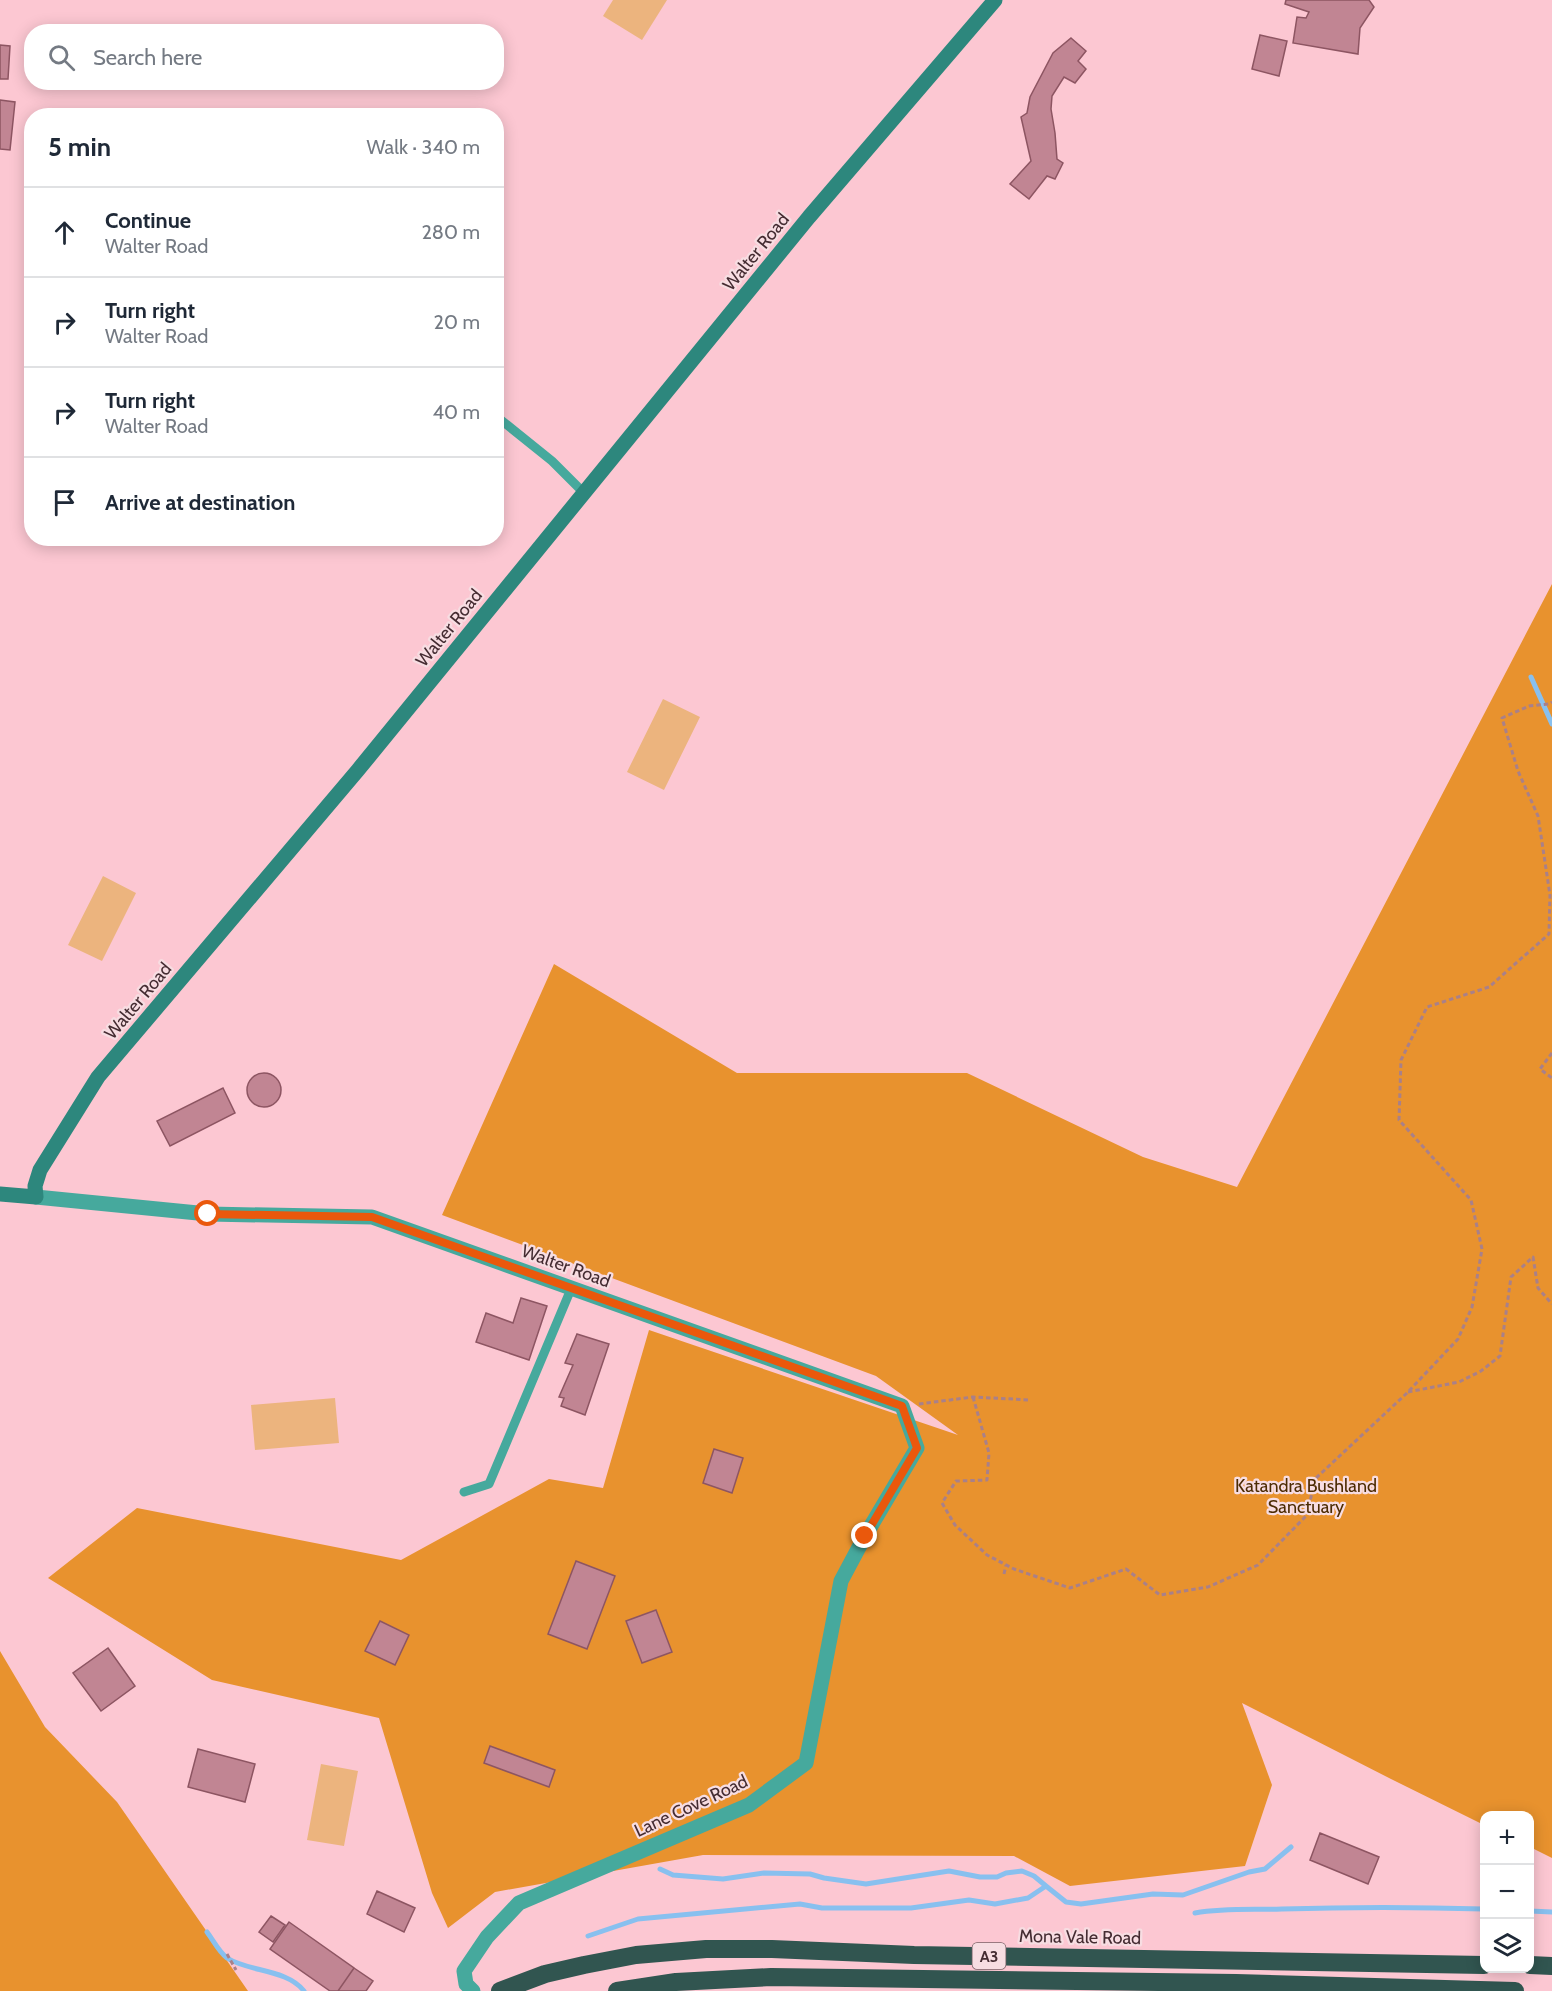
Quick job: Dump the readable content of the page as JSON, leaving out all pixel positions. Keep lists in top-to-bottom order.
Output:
{
  "streets": {
    "highway": ["Mona Vale Road", "A3"],
    "street": ["Walter Road", "Lane Cove Road"]
  },
  "crossings": [
    ["Walter Road", "Lane Cove Road"]
  ],
  "parks": ["Katandra Bushland Sanctuary"],
  "page": {
    "search": "Search here",
    "heading": ["5 min", "Walk · 340 m"],
    "list": [
      ["Continue", "Walter Road", "280 m"],
      ["Turn right", "Walter Road", "20 m"],
      ["Turn right", "Walter Road", "40 m"],
      "Arrive at destination"
    ],
    "map_buttons": ["+", "−"]
  }
}
